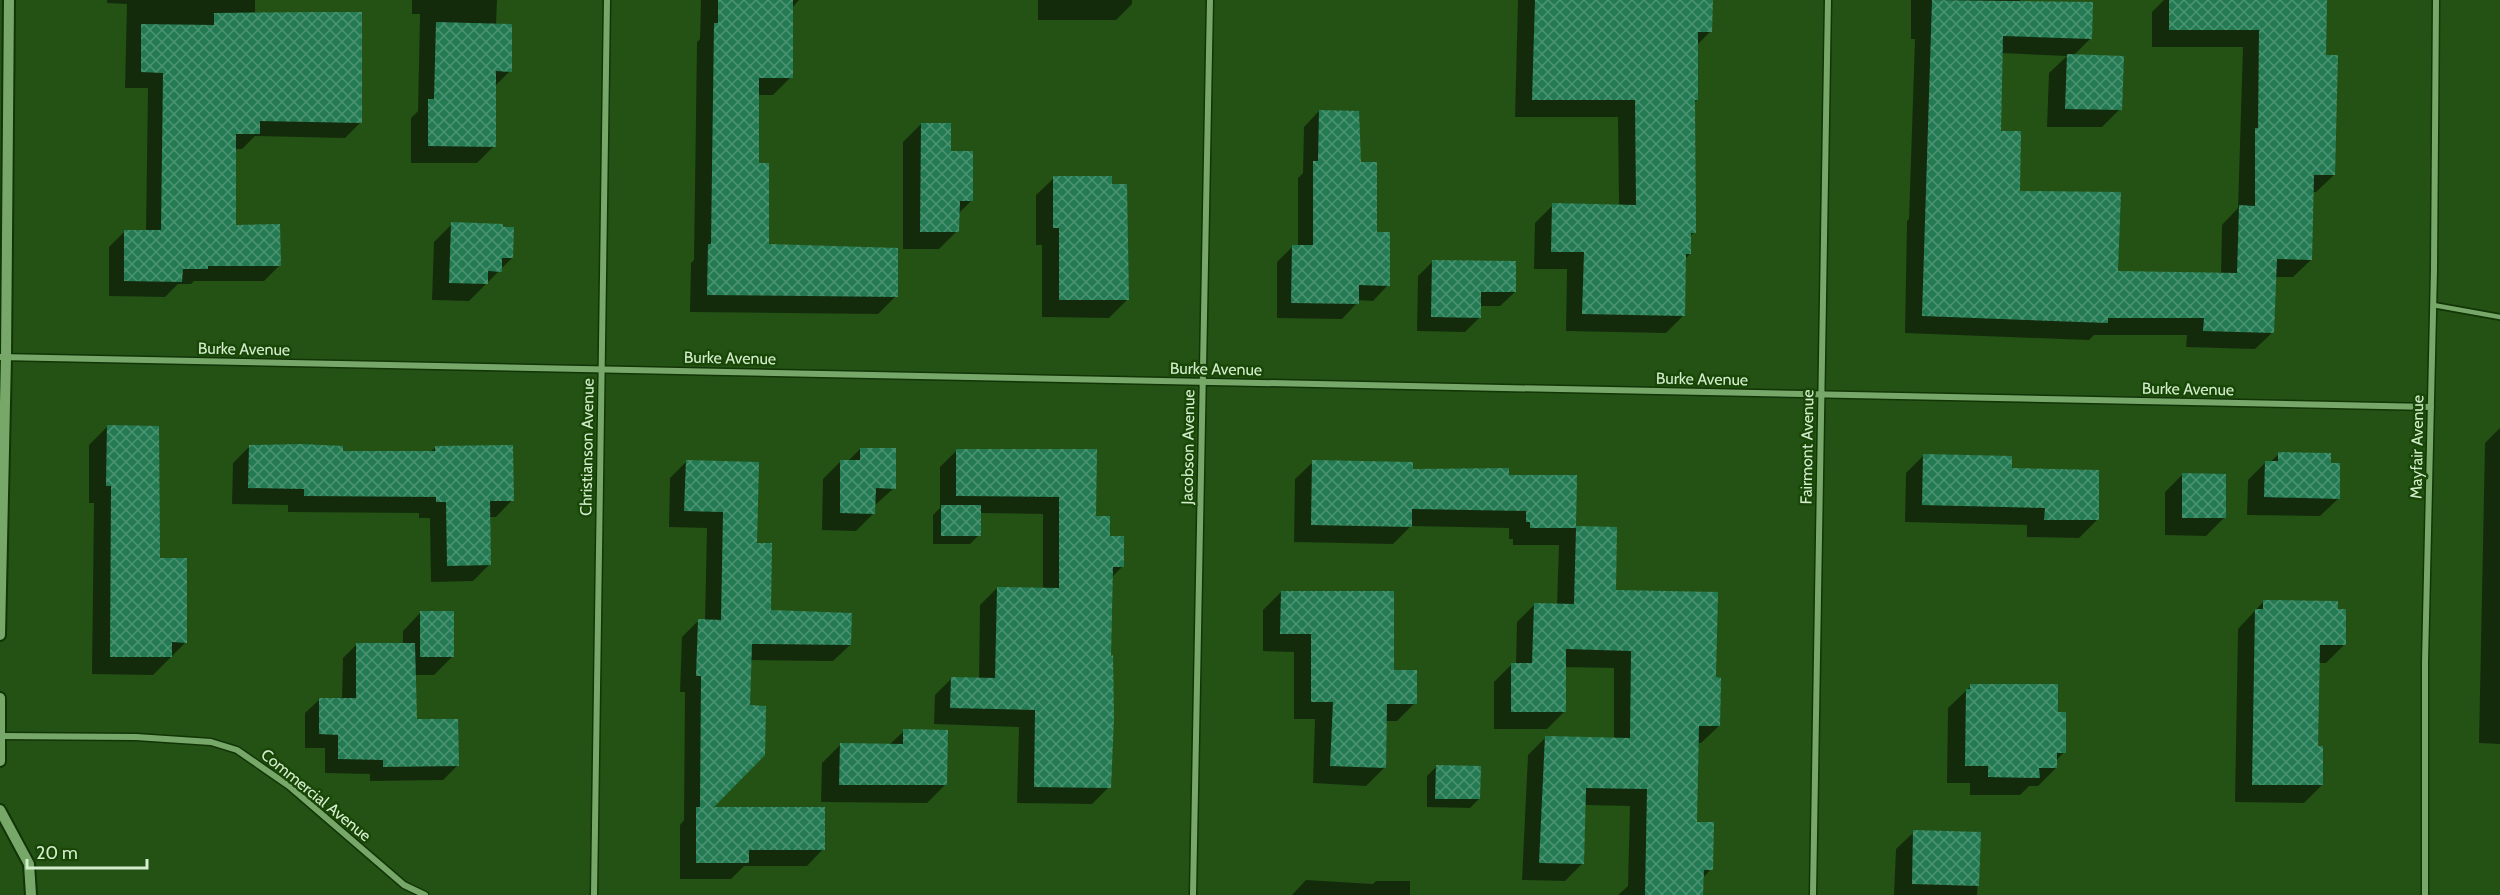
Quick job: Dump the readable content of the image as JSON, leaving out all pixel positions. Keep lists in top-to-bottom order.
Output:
{
  "streets": {
    "street": [
      "Burke Avenue",
      "Christianson Avenue",
      "Jacobson Avenue",
      "Fairmont Avenue",
      "Mayfair Avenue",
      "Commercial Avenue"
    ]
  },
  "crossings": [
    ["Burke Avenue", "Christianson Avenue"],
    ["Burke Avenue", "Jacobson Avenue"],
    ["Burke Avenue", "Fairmont Avenue"],
    ["Burke Avenue", "Mayfair Avenue"]
  ],
  "scale_bar": "20 m"
}
